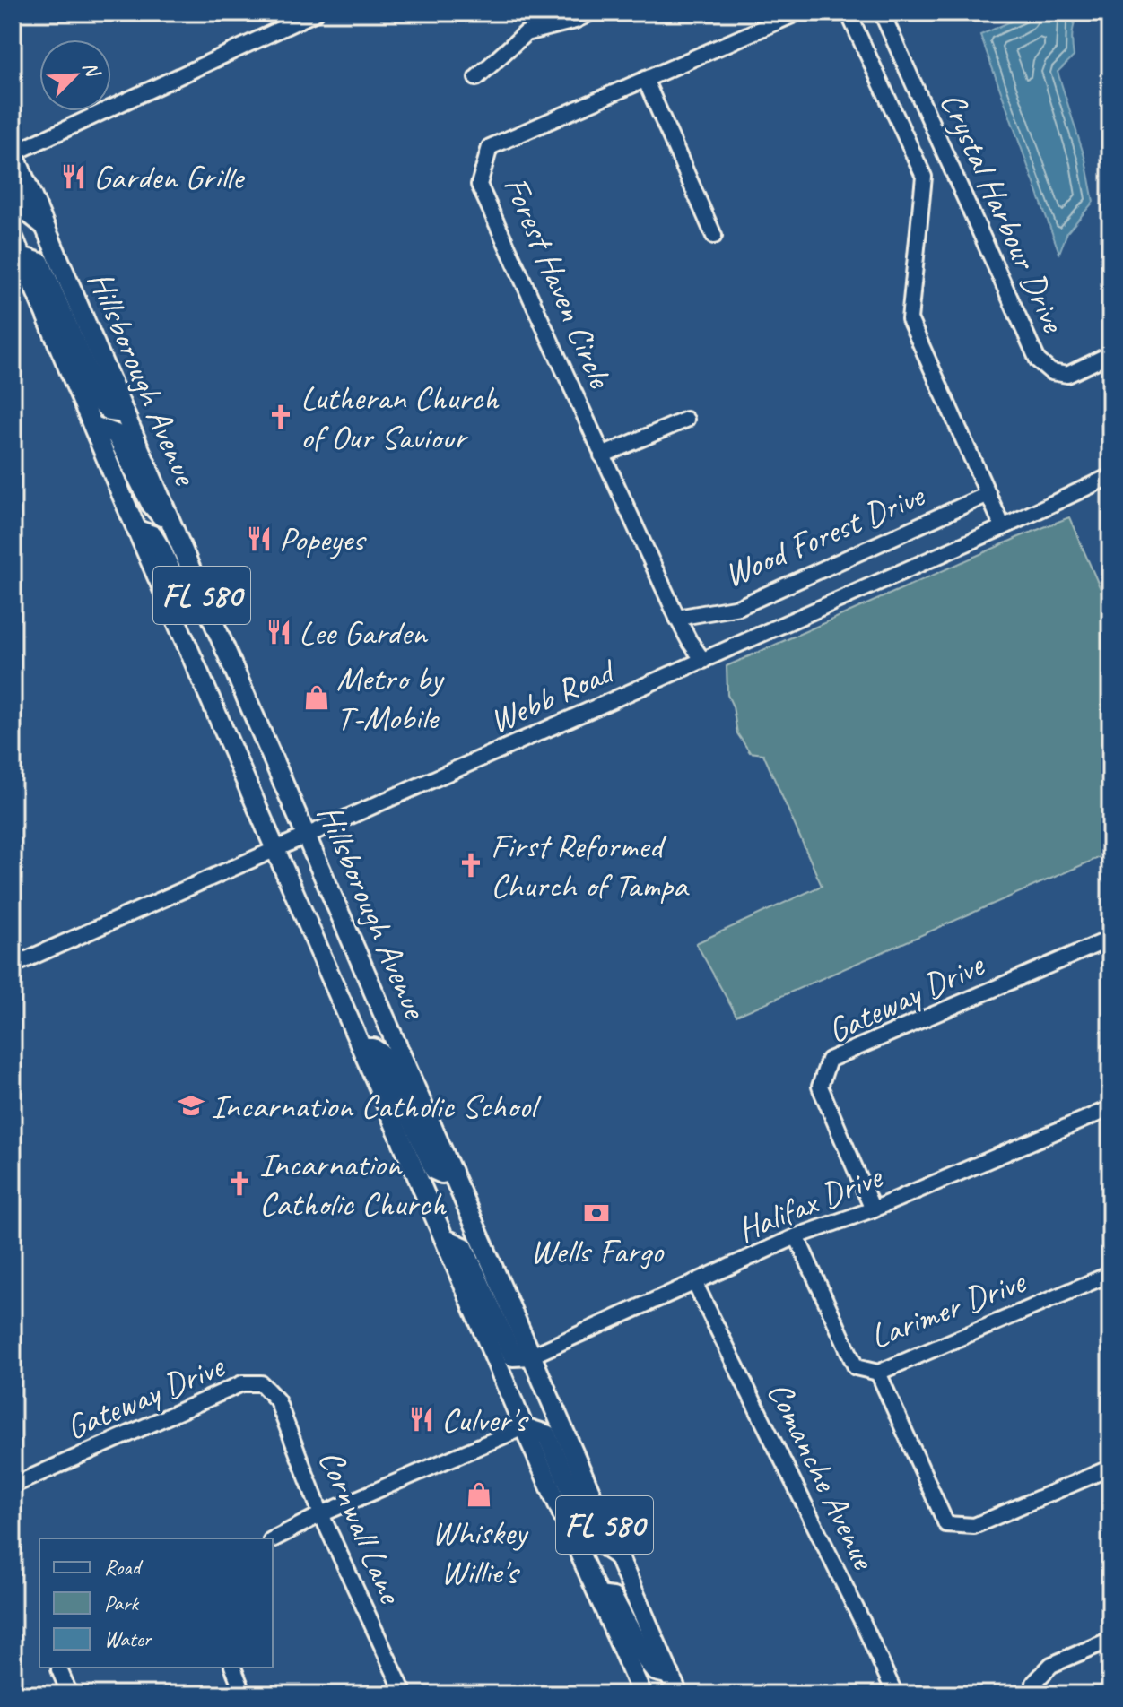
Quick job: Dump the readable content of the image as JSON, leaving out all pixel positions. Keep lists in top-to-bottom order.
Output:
{
  "streets": {
    "main road": ["Hillsborough Avenue", "FL 580"],
    "street": [
      "Crystal Harbour Drive",
      "Forest Haven Circle",
      "Wood Forest Drive",
      "Webb Road",
      "Gateway Drive",
      "Halifax Drive",
      "Larimer Drive",
      "Comanche Avenue",
      "Cornwall Lane"
    ]
  },
  "crossings": [
    ["Forest Haven Circle", "Wood Forest Drive"],
    ["Forest Haven Circle", "Webb Road"],
    ["Hillsborough Avenue", "Webb Road"],
    ["Hillsborough Avenue", "Halifax Drive"],
    ["Gateway Drive", "Halifax Drive"],
    ["Gateway Drive", "Cornwall Lane"],
    ["Halifax Drive", "Larimer Drive"],
    ["Halifax Drive", "Comanche Avenue"]
  ],
  "places": {
    "restaurant": [
      "Garden Grille",
      "Popeyes",
      "Lee Garden",
      "Culver's"
    ],
    "church": ["Lutheran Church of Our Saviour", "First Reformed Church of Tampa", "Incarnation Catholic Church"],
    "shop": ["Metro by T-Mobile", "Whiskey Willie's"],
    "school or university": ["Incarnation Catholic School"],
    "bank": ["Wells Fargo"]
  },
  "legend": ["Road", "Park", "Water"],
  "north": "top right"
}
